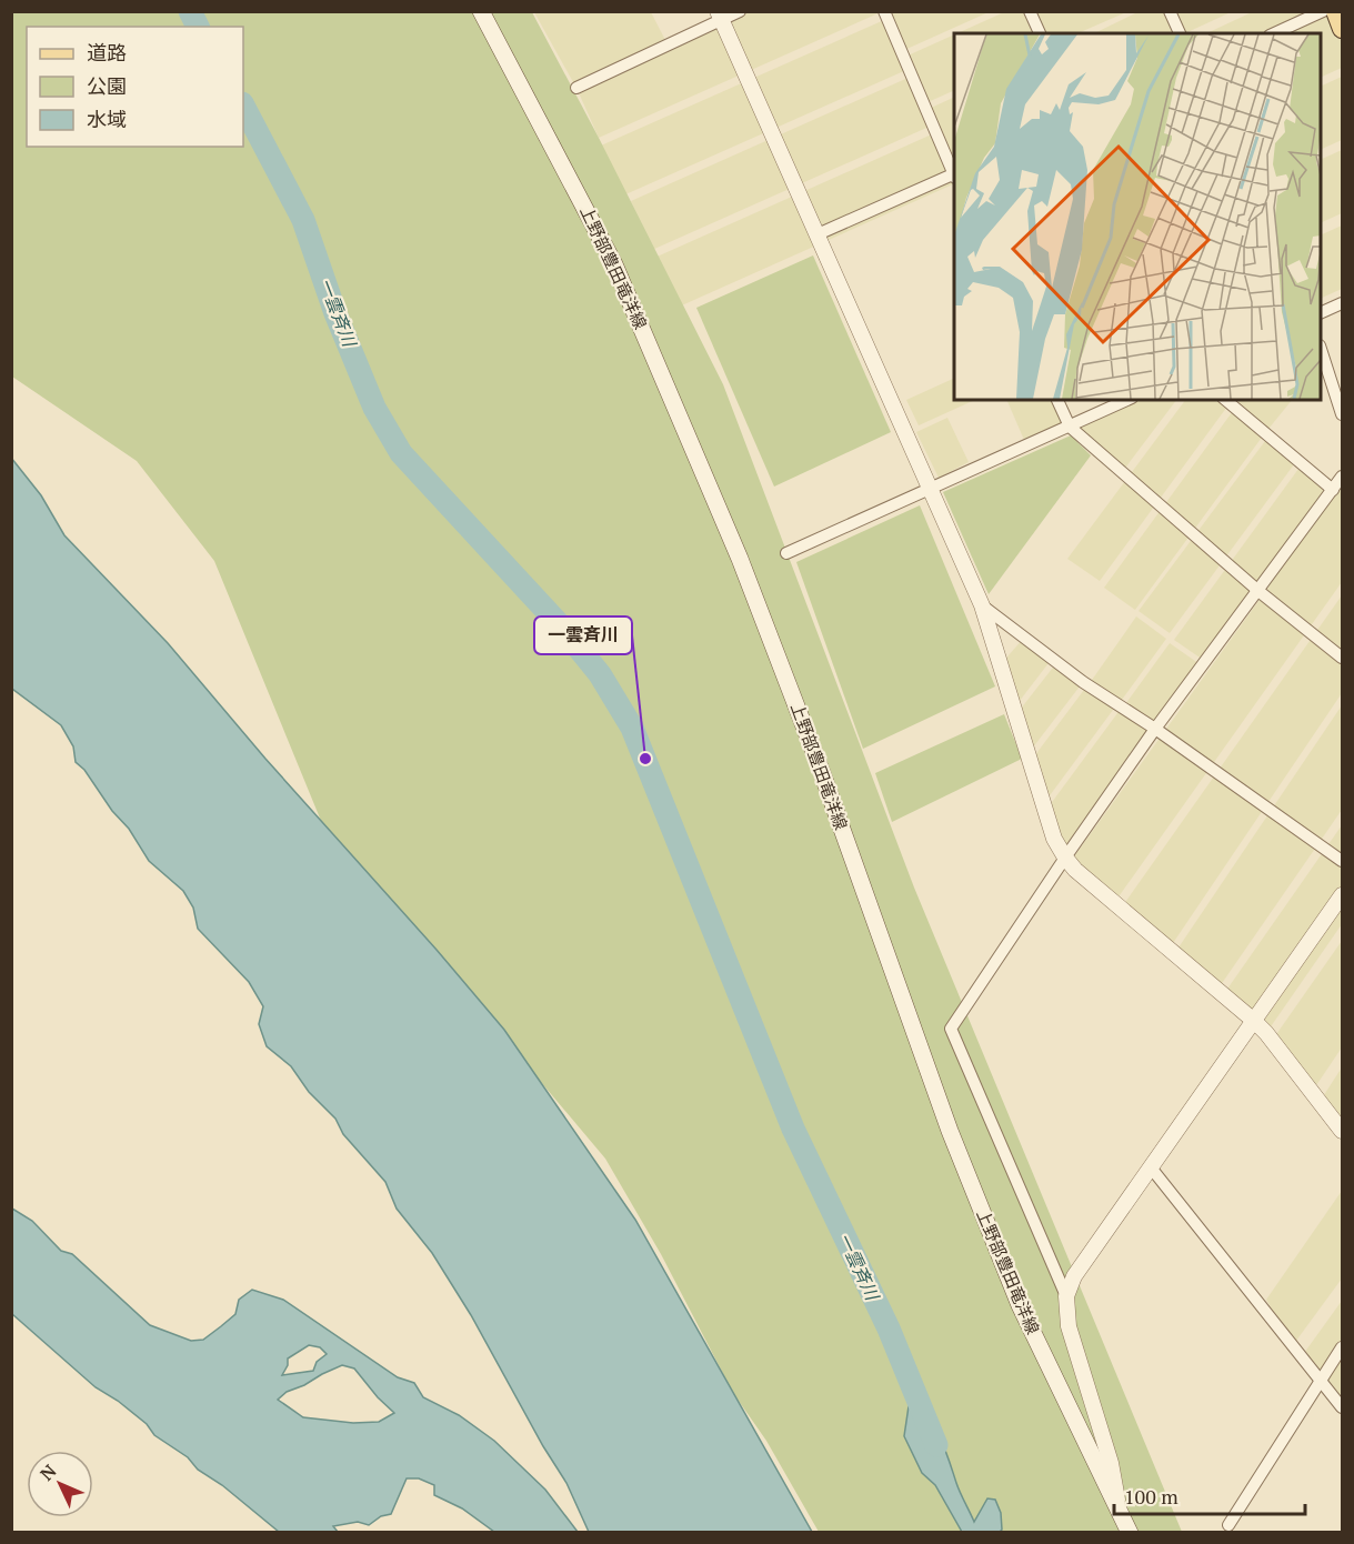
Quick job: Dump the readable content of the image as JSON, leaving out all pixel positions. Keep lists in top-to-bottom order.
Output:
{
  "streets": {
    "main road": ["上野部豊田竜洋線"]
  },
  "water": ["一雲斉川"],
  "places": ["一雲斉川"],
  "legend": ["道路", "公園", "水域"],
  "scale_bar": "100 m",
  "north": "top left"
}
